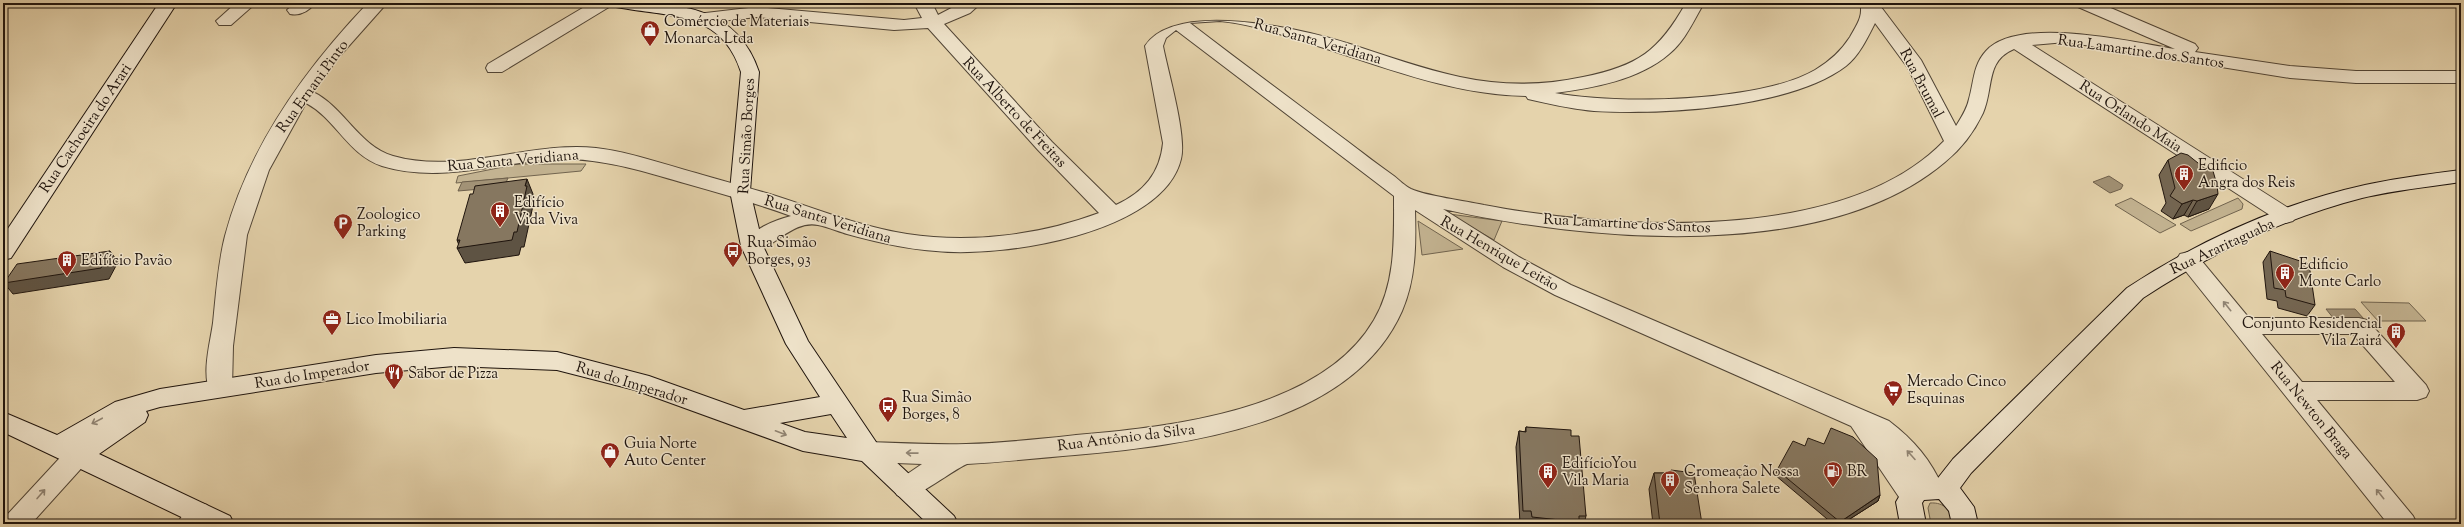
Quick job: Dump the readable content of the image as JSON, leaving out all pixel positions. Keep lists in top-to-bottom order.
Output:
{
  "streets": {
    "street": [
      "Rua Santa Veridiana",
      "Rua Lamartine dos Santos",
      "Rua Brumal",
      "Rua Ernani Pinto",
      "Rua Alberto de Freitas",
      "Rua Orlando Maia",
      "Rua Cachoeira do Arari",
      "Rua Simão Borges",
      "Rua Araritaguaba",
      "Rua Henrique Leitão",
      "Rua do Imperador",
      "Rua Newton Braga",
      "Rua Antônio da Silva"
    ]
  },
  "crossings": [
    ["Rua Santa Veridiana", "Rua Ernani Pinto"],
    ["Rua Santa Veridiana", "Rua Alberto de Freitas"],
    ["Rua Santa Veridiana", "Rua Simão Borges"],
    ["Rua Santa Veridiana", "Rua Henrique Leitão"],
    ["Rua Lamartine dos Santos", "Rua Brumal"],
    ["Rua Lamartine dos Santos", "Rua Orlando Maia"],
    ["Rua Lamartine dos Santos", "Rua Henrique Leitão"],
    ["Rua Lamartine dos Santos", "Rua Antônio da Silva"],
    ["Rua Ernani Pinto", "Rua do Imperador"],
    ["Rua Orlando Maia", "Rua Araritaguaba"],
    ["Rua Simão Borges", "Rua do Imperador"],
    ["Rua Araritaguaba", "Rua Henrique Leitão"],
    ["Rua Araritaguaba", "Rua Newton Braga"],
    ["Rua Henrique Leitão", "Rua Antônio da Silva"],
    ["Rua do Imperador", "Rua Antônio da Silva"]
  ],
  "one_way": ["Rua Newton Braga"],
  "places": {
    "shop": ["Comércio de Materiais Monarca Ltda", "Guia Norte Auto Center"],
    "building": [
      "Edificio Angra dos Reis",
      "Edifício Vida Viva",
      "Edifício Pavão",
      "Edificio Monte Carlo",
      "Conjunto Residencial Vila Zairá",
      "EdifícioYou Vila Maria",
      "Cromeação Nossa Senhora Salete"
    ],
    "parking": ["Zoologico Parking"],
    "bus stop": ["Rua Simão Borges, 93", "Rua Simão Borges, 8"],
    "office": ["Lico Imobiliaria"],
    "restaurant": ["Sabor de Pizza"],
    "supermarket": ["Mercado Cinco Esquinas"],
    "fuel station": ["BR"]
  }
}
